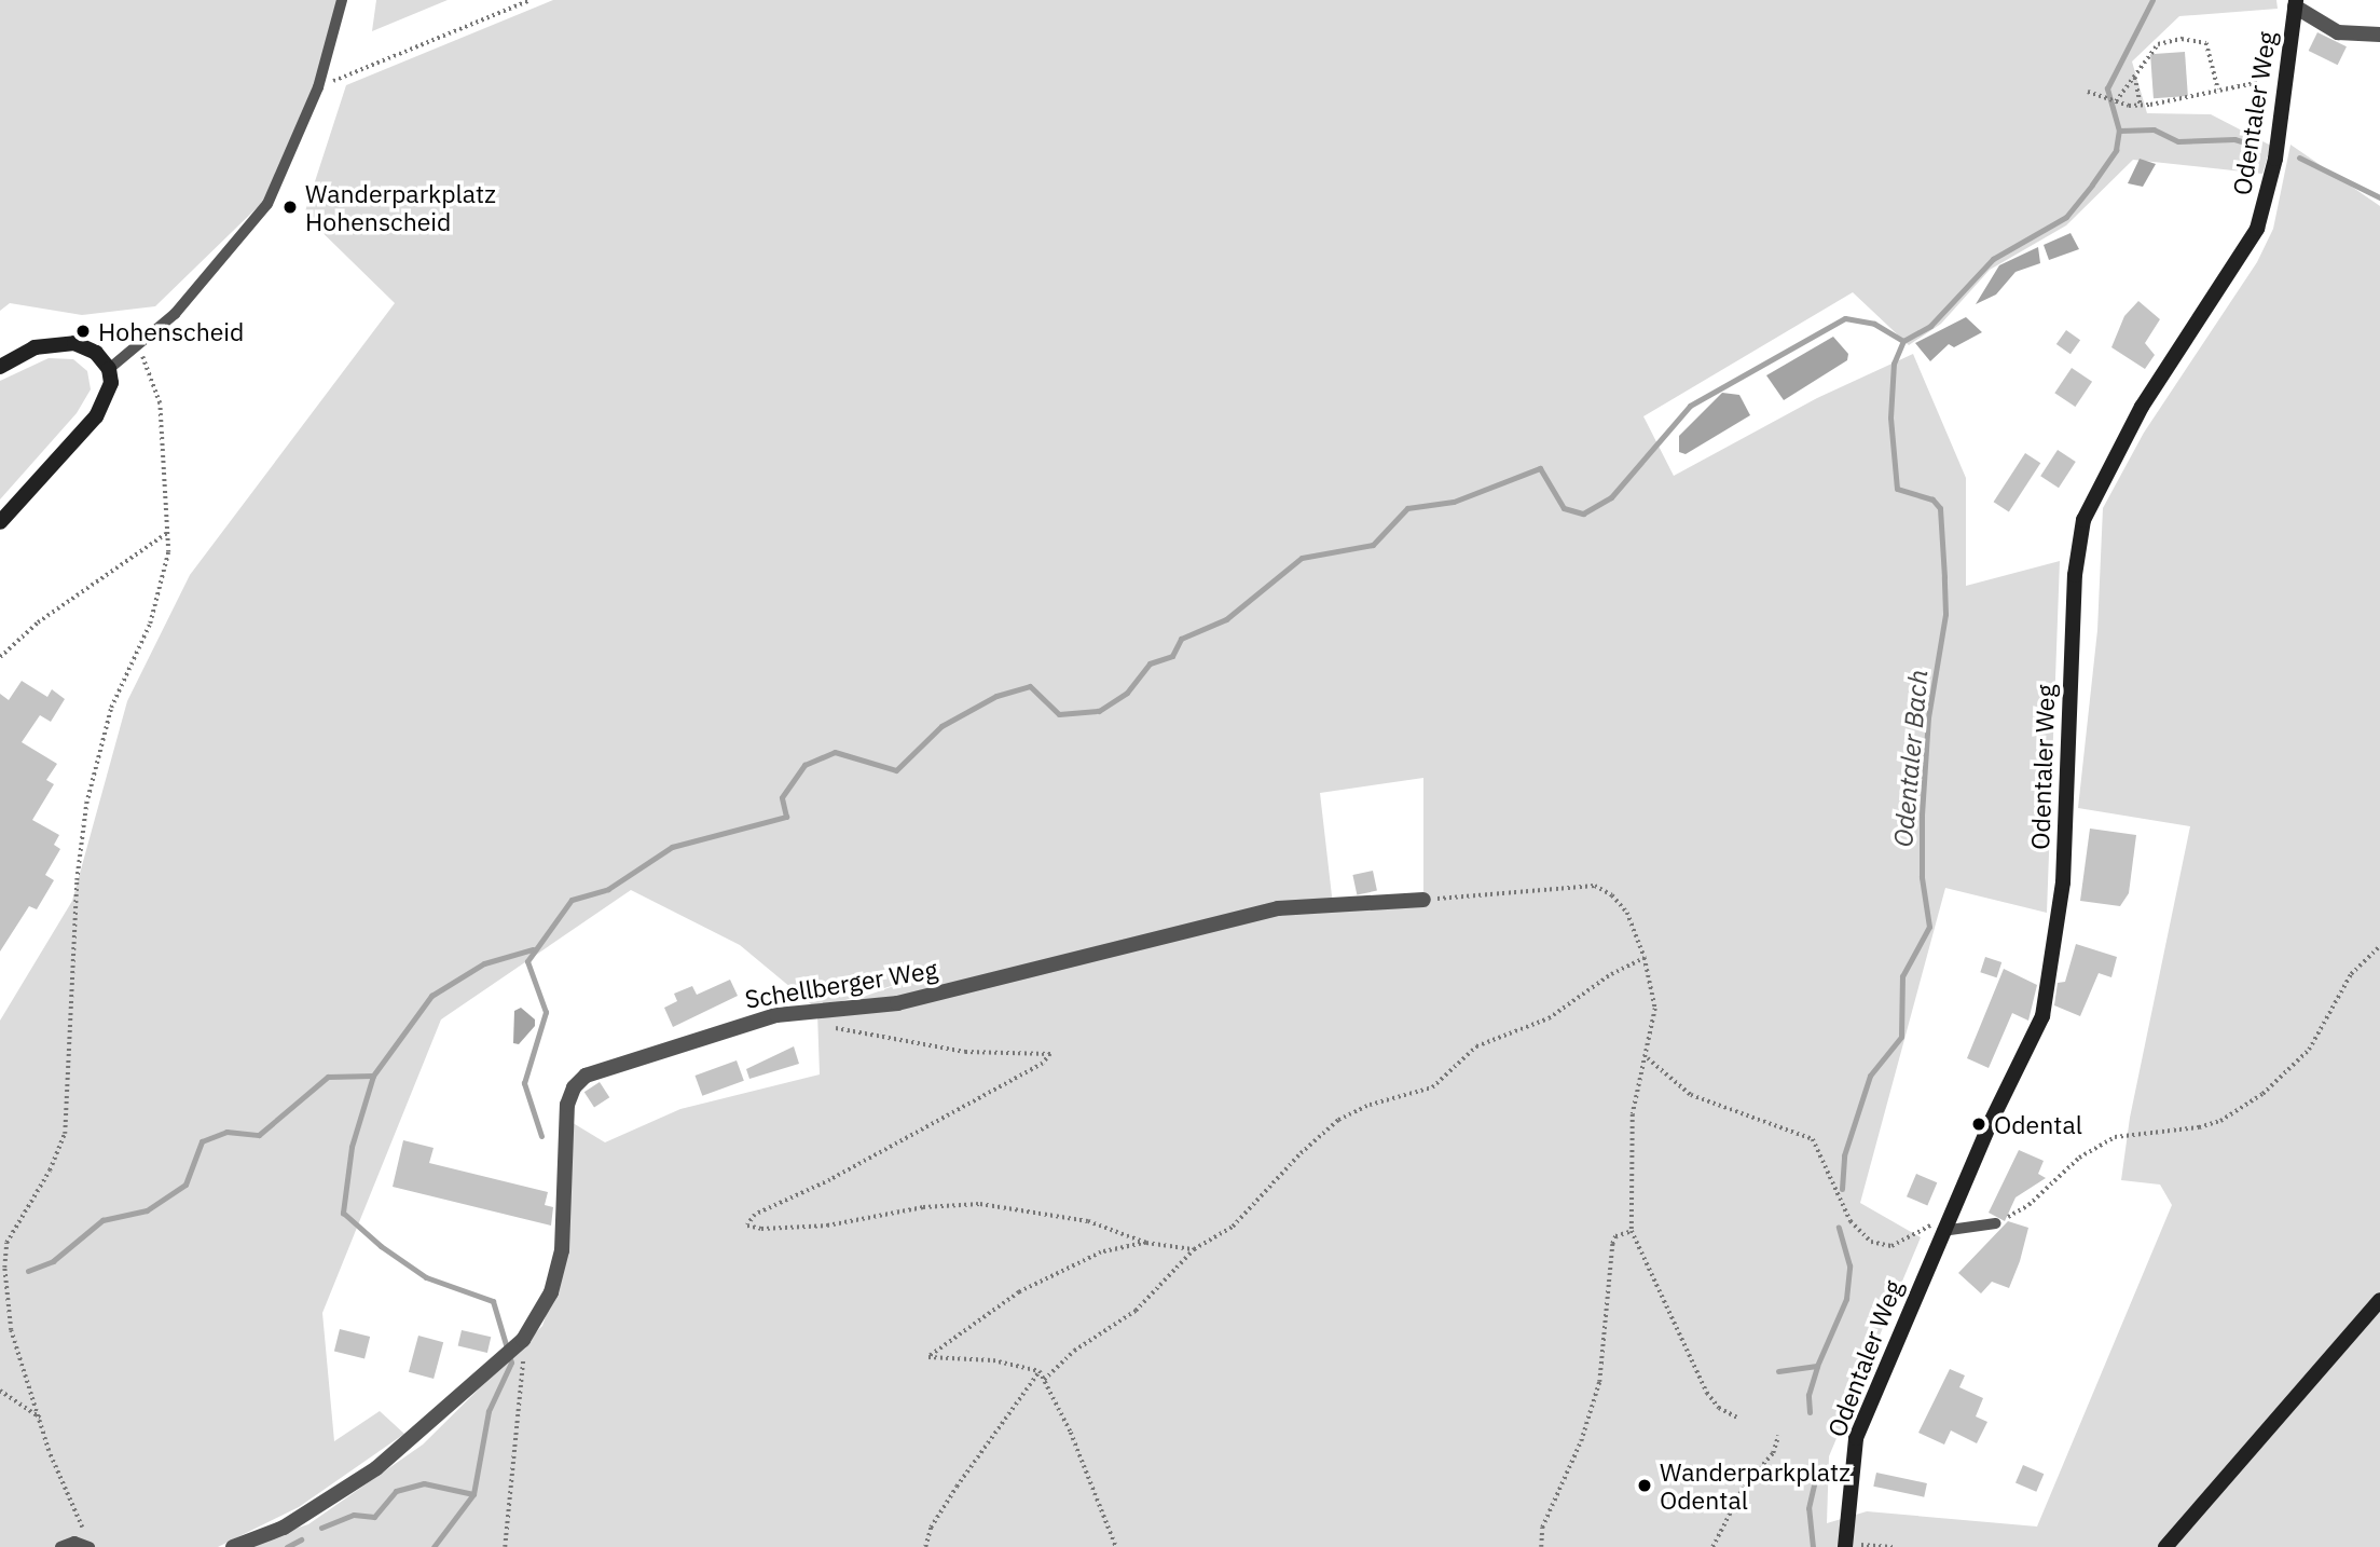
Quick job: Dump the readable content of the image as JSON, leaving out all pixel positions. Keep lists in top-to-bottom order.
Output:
{
  "streets": {
    "main road": ["Odentaler Weg"],
    "street": ["Schellberger Weg"]
  },
  "water": ["Odentaler Bach"],
  "places": [
    "Wanderparkplatz Hohenscheid",
    "Hohenscheid",
    "Odental",
    "Wanderparkplatz Odental"
  ]
}
